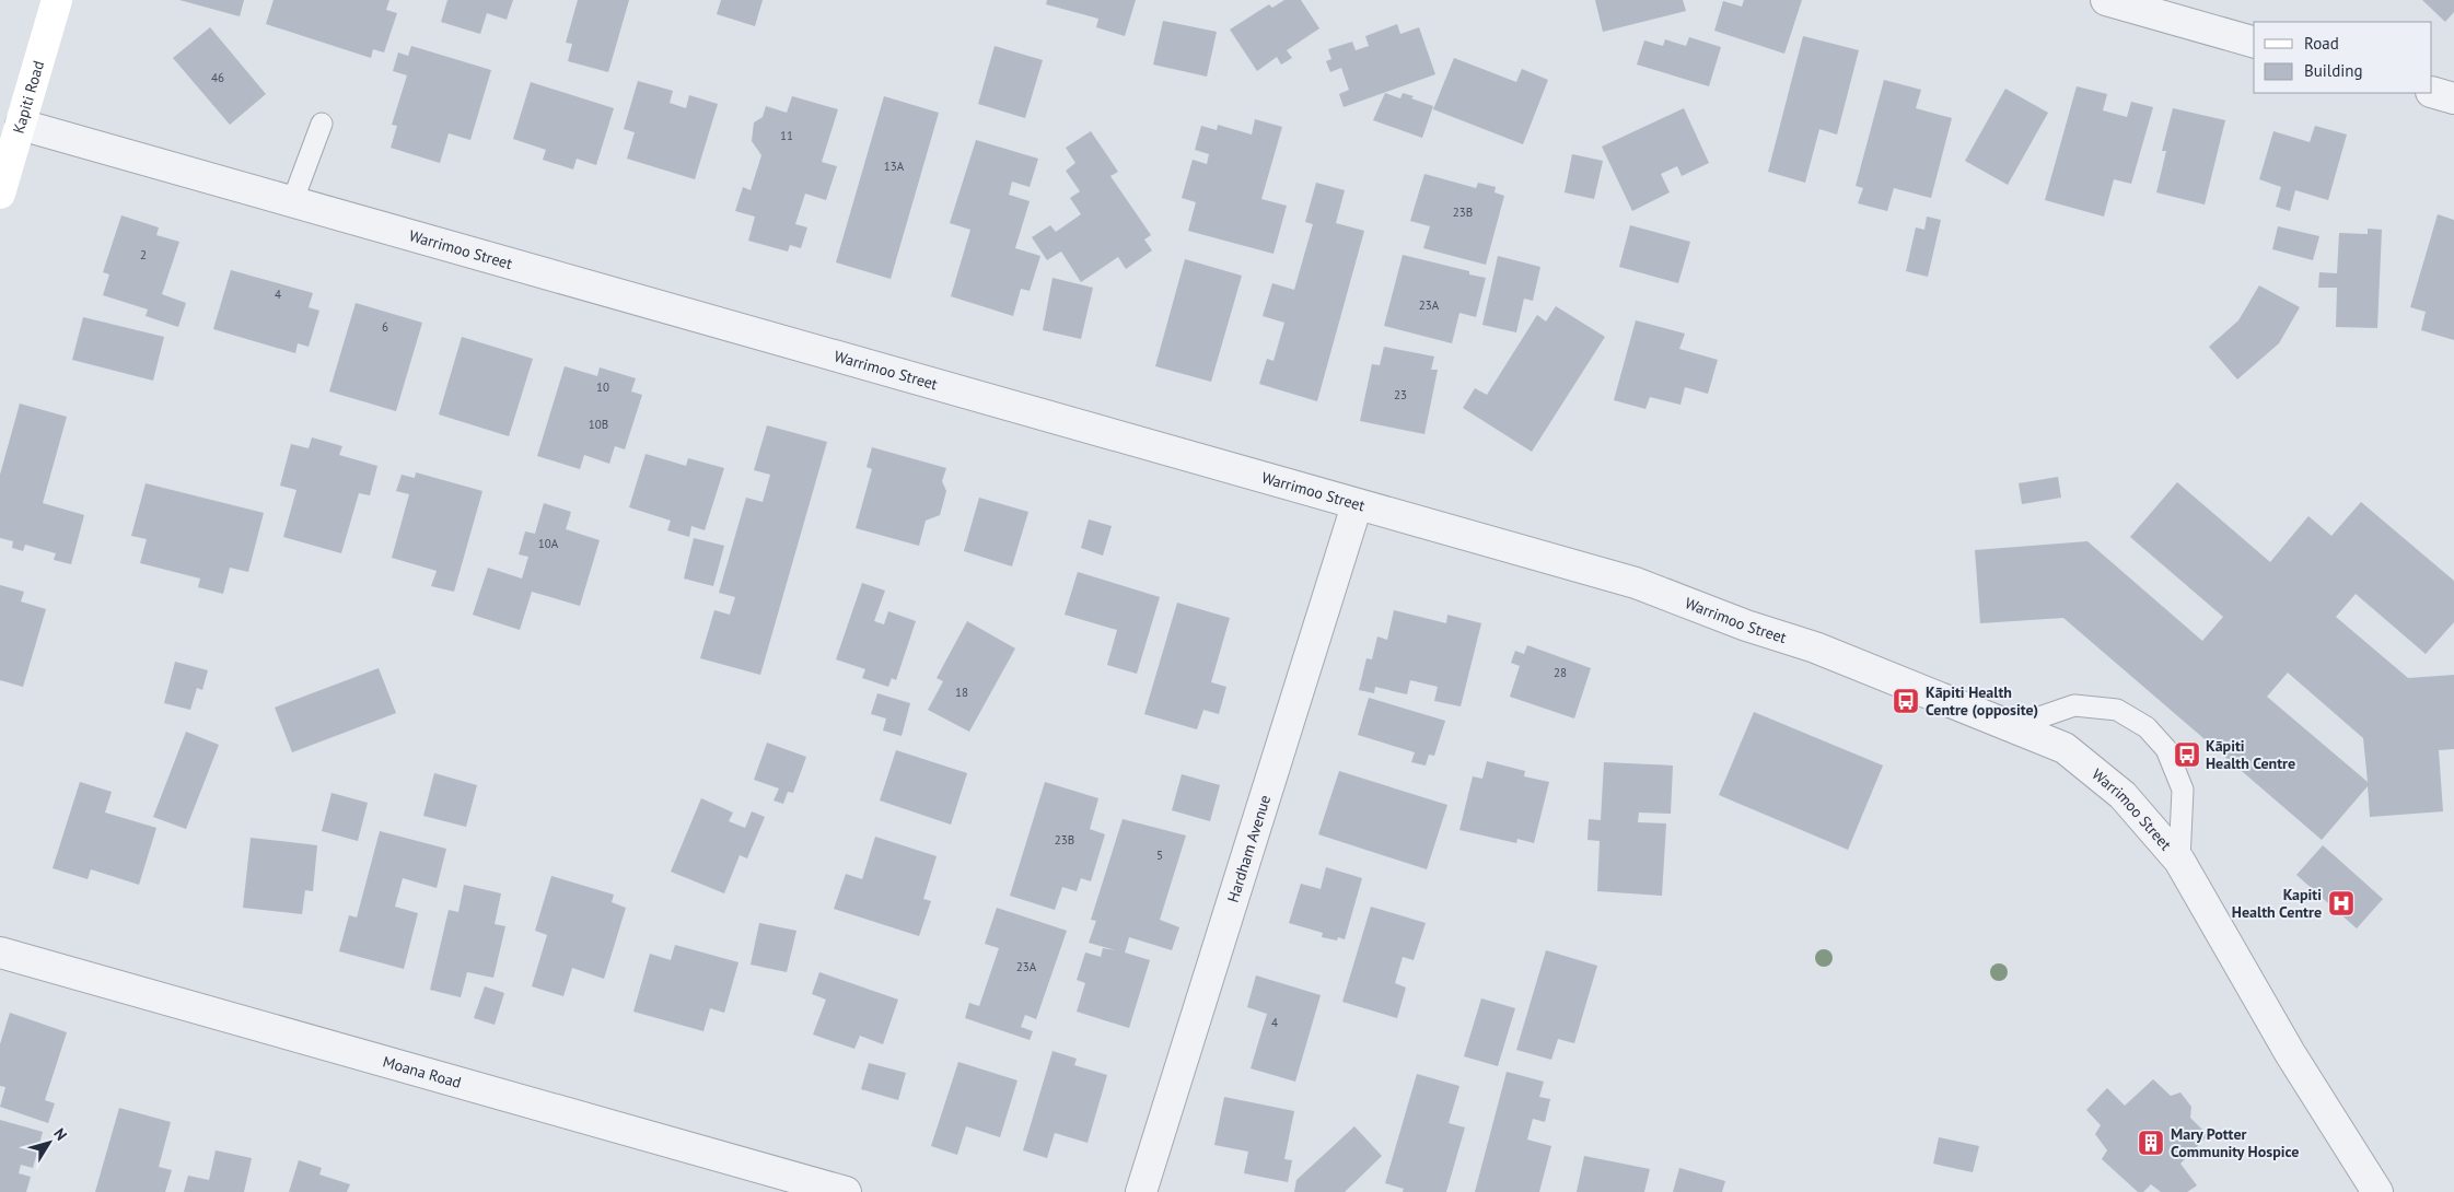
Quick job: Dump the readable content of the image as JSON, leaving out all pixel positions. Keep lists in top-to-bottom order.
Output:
{
  "streets": {
    "main road": ["Kapiti Road"],
    "street": ["Warrimoo Street", "Hardham Avenue", "Moana Road"]
  },
  "crossings": [
    ["Kapiti Road", "Warrimoo Street"],
    ["Warrimoo Street", "Hardham Avenue"]
  ],
  "places": {
    "bus stop": ["Kāpiti Health Centre (opposite)", "Kāpiti Health Centre"],
    "hospital": ["Kapiti Health Centre"],
    "building": ["Mary Potter Community Hospice"]
  },
  "house_numbers": [
    "46",
    "11",
    "13A",
    "23B",
    "2",
    "4",
    "23A",
    "6",
    "10",
    "23",
    "10B",
    "10A",
    "28",
    "18",
    "23B",
    "5",
    "23A",
    "4"
  ],
  "legend": ["Road", "Building"],
  "north": "top right"
}
